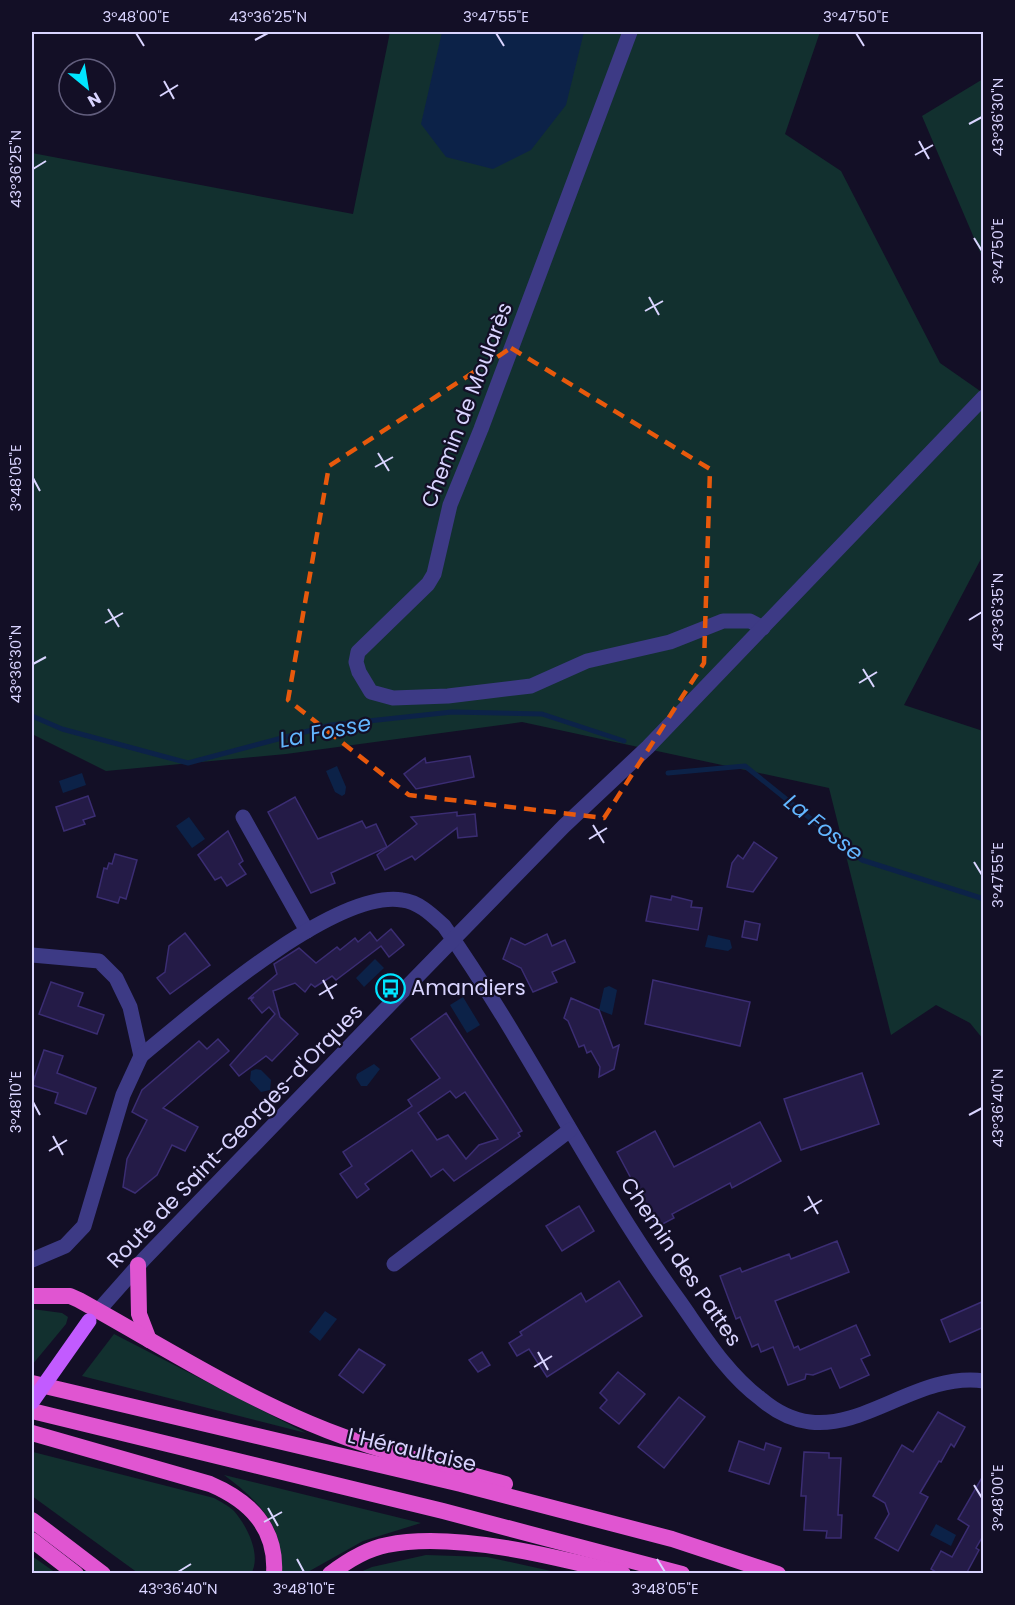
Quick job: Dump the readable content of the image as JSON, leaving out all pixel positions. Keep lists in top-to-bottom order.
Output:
{
  "streets": {
    "highway": ["L'Héraultaise"],
    "main road": ["Route de Saint-Georges-d'Orques"],
    "street": ["Chemin de Moularès", "Chemin des Pattes"]
  },
  "crossings": [
    ["Chemin de Moularès", "Route de Saint-Georges-d'Orques"],
    ["Route de Saint-Georges-d'Orques", "Chemin des Pattes"]
  ],
  "water": ["La Fosse"],
  "places": {
    "bus stop": ["Amandiers"]
  },
  "north": "bottom right",
  "coordinates": [
    "3°48'00\"E",
    "43°36'25\"N",
    "3°47'55\"E",
    "3°47'50\"E",
    "43°36'30\"N",
    "3°48'05\"E",
    "43°36'35\"N",
    "3°48'10\"E",
    "43°36'40\"N"
  ]
}
